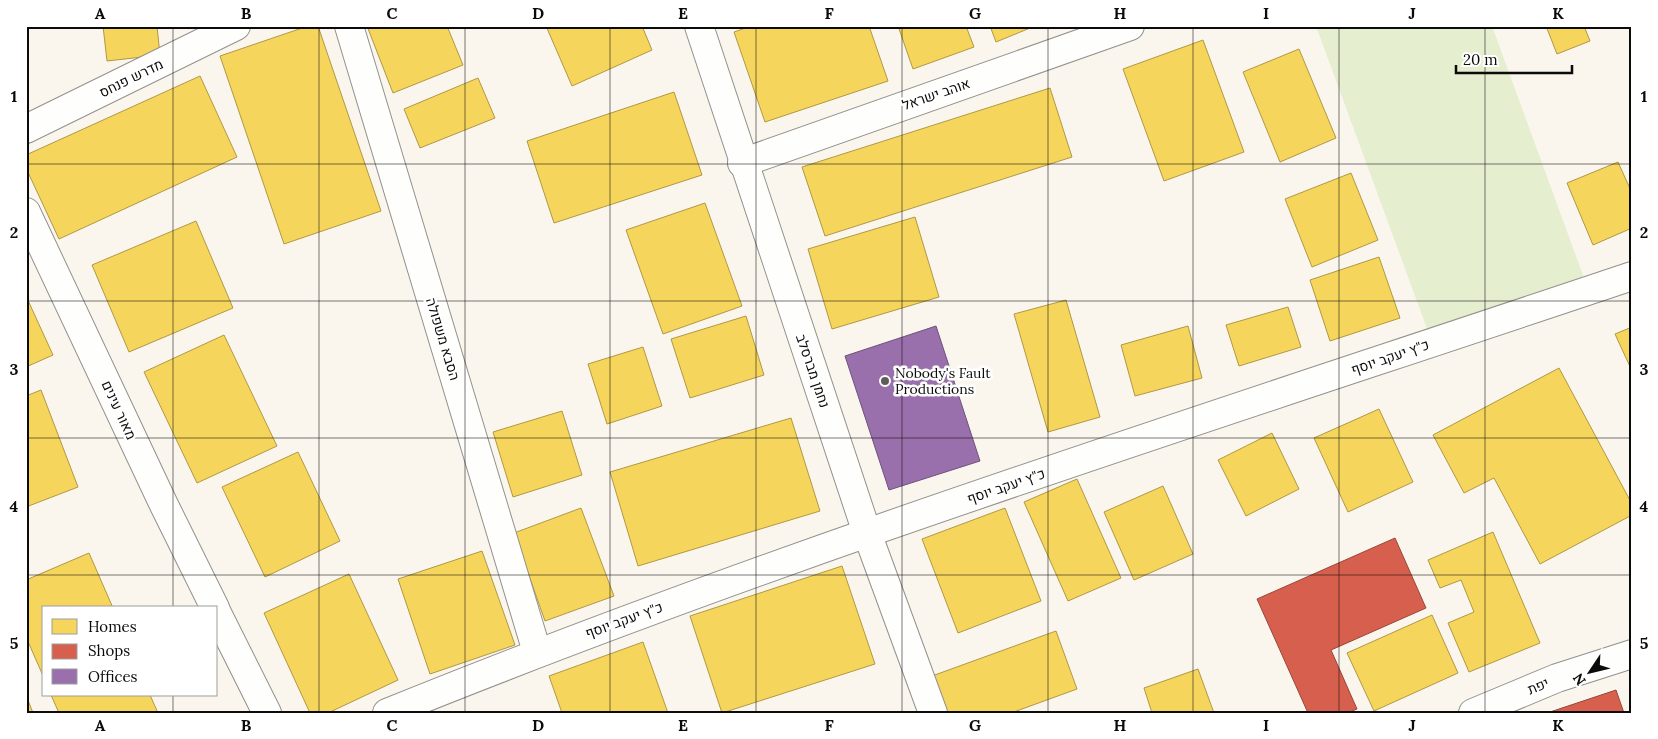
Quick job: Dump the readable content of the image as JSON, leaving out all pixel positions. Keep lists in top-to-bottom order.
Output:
{
  "streets": {
    "street": [
      "מדרש פנחס",
      "אוהב ישראל",
      "הסבא משפולה",
      "כ\"ץ יעקב יוסף",
      "נחמן מברסלב",
      "מאור עינים",
      "יפת"
    ]
  },
  "crossings": [
    ["אוהב ישראל", "נחמן מברסלב"],
    ["הסבא משפולה", "כ\"ץ יעקב יוסף"],
    ["כ\"ץ יעקב יוסף", "נחמן מברסלב"]
  ],
  "places": ["Nobody's Fault Productions"],
  "legend": ["Homes", "Shops", "Offices"],
  "scale_bar": "20 m",
  "north": "bottom left",
  "grid": {
    "columns": [
      "A",
      "B",
      "C",
      "D",
      "E",
      "F",
      "G",
      "H",
      "I",
      "J",
      "K"
    ],
    "rows": [
      "1",
      "2",
      "3",
      "4",
      "5"
    ]
  }
}
